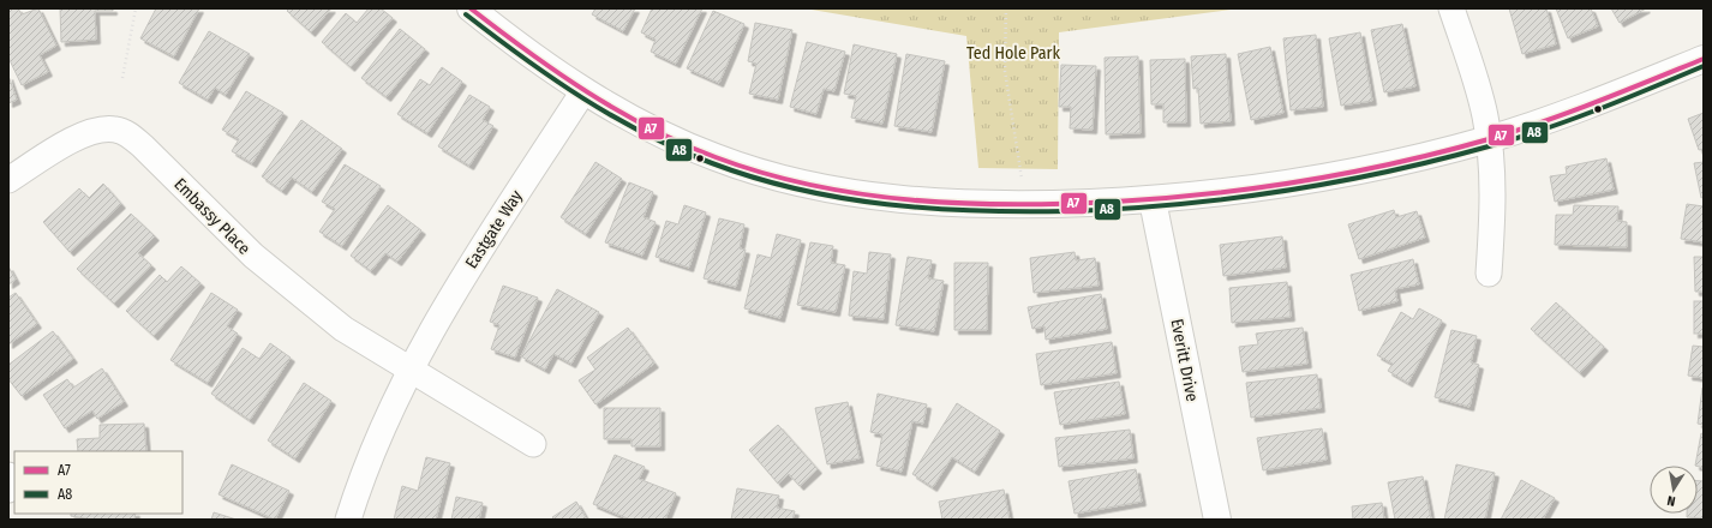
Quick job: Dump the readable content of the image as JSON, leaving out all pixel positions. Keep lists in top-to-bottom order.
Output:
{
  "streets": {
    "street": ["Embassy Place", "Eastgate Way", "Everitt Drive"]
  },
  "crossings": [
    ["Embassy Place", "Eastgate Way"]
  ],
  "parks": ["Ted Hole Park"],
  "lines": ["transit line A7", "transit line A8"],
  "legend": ["A7", "A8"],
  "north": "bottom"
}
